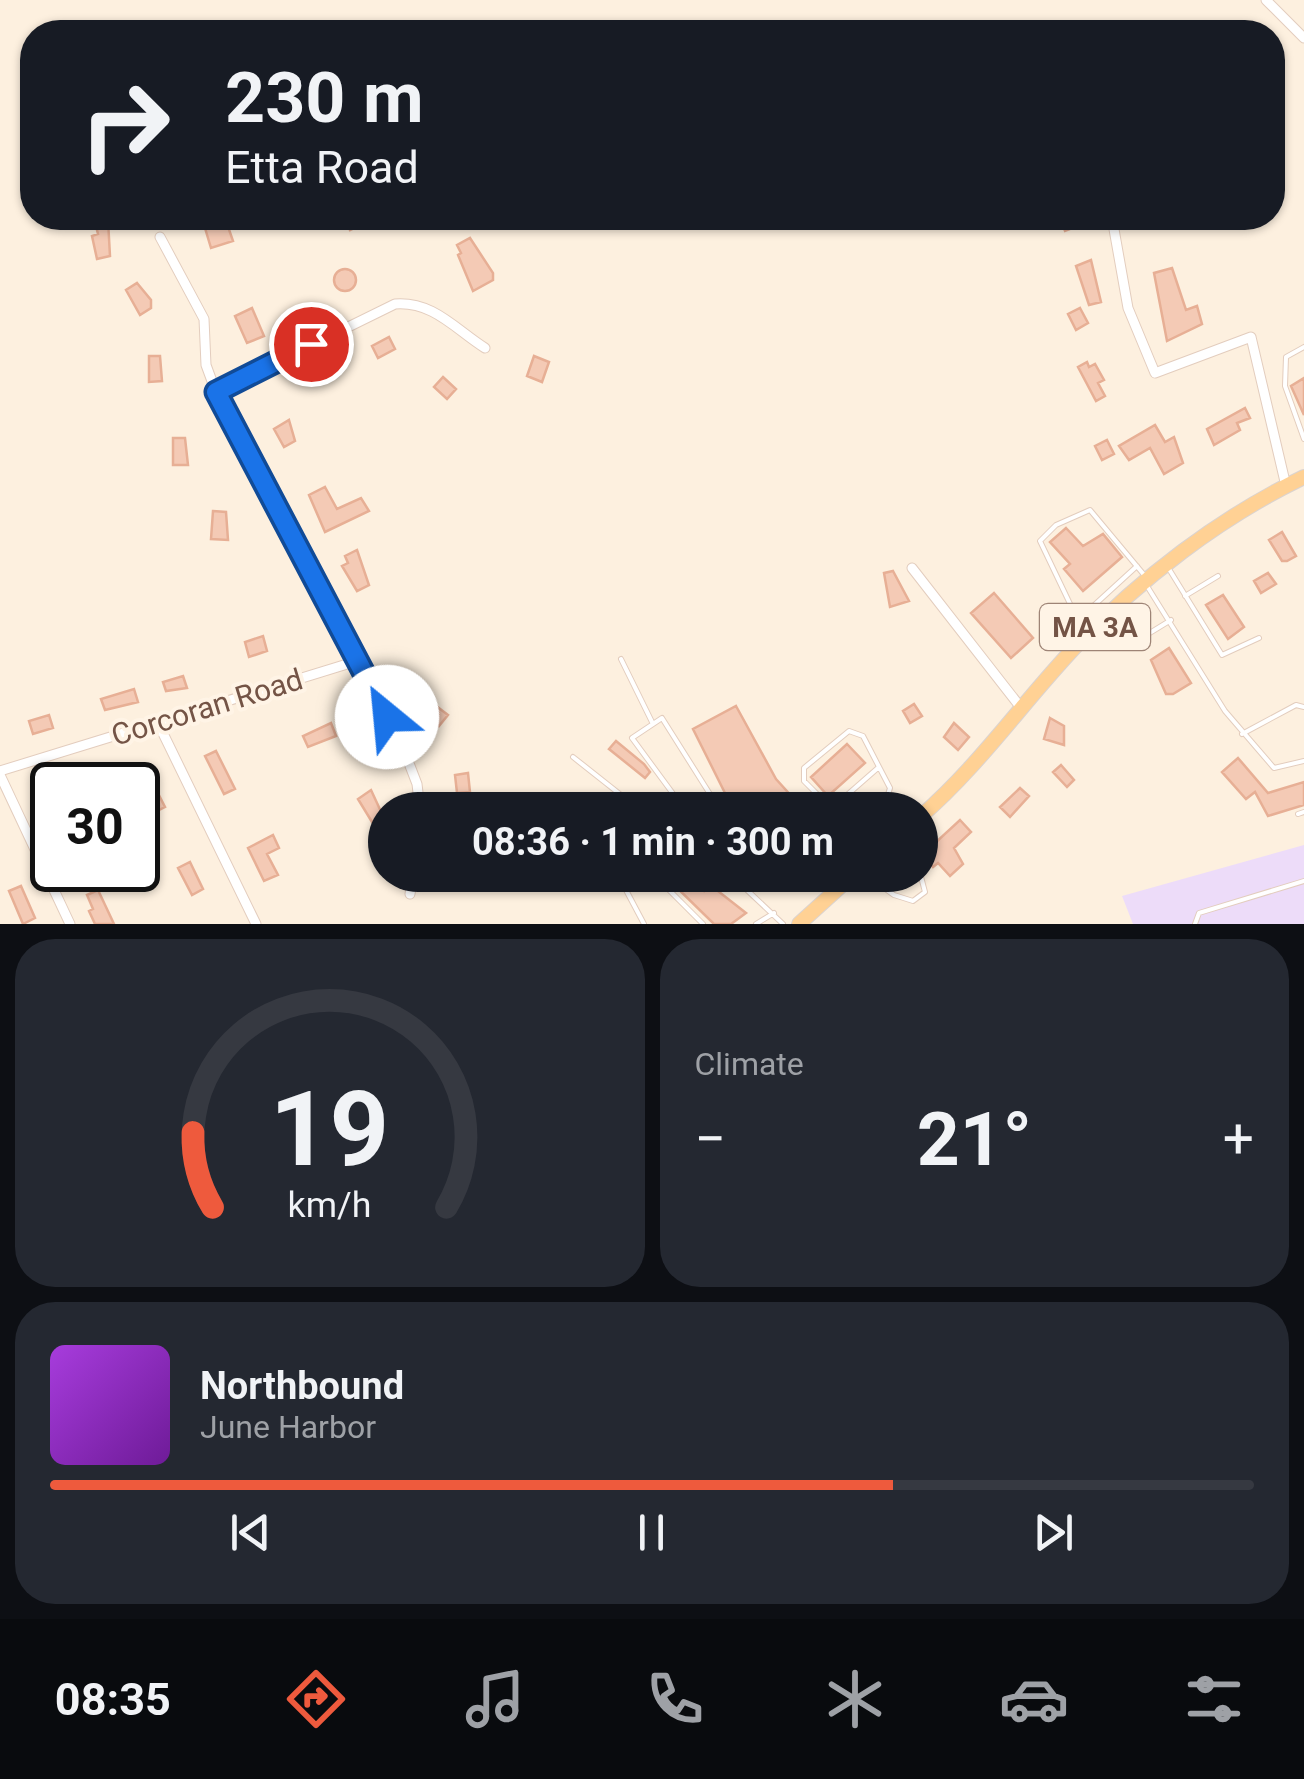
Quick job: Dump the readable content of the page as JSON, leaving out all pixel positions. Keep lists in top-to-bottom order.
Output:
{
  "streets": {
    "main road": ["MA 3A"],
    "street": ["Corcoran Road"]
  },
  "page": {
    "turn": ["230 m", "Etta Road"],
    "limit": "30",
    "trip": "08:36 · 1 min · 300 m",
    "tile": "Climate",
    "heat": ["−", "21°", "+"],
    "song": ["Northbound", "June Harbor"],
    "tabs": "08:35",
    "gauge": ["19", "km/h"]
  }
}
